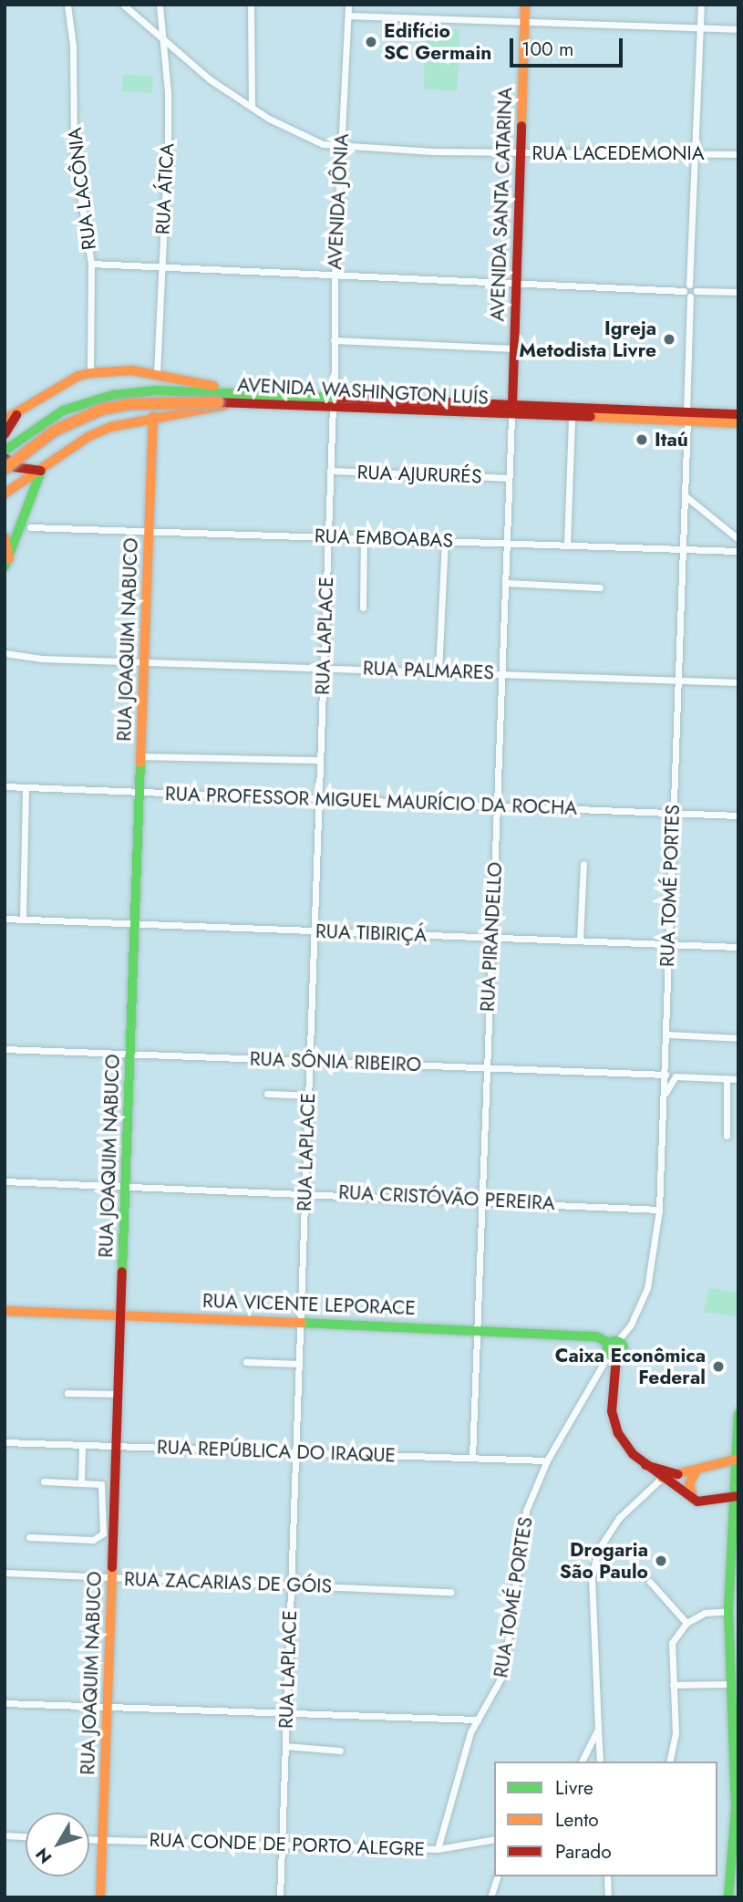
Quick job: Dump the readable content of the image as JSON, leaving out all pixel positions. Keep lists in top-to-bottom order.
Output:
{
  "streets": {
    "main road": [
      "AVENIDA SANTA CATARINA",
      "AVENIDA WASHINGTON LUÍS",
      "RUA JOAQUIM NABUCO",
      "RUA VICENTE LEPORACE"
    ],
    "street": [
      "RUA LACEDEMONIA",
      "RUA LACÔNIA",
      "RUA ÁTICA",
      "AVENIDA JÔNIA",
      "RUA AJURURÉS",
      "RUA EMBOABAS",
      "RUA LAPLACE",
      "RUA PALMARES",
      "RUA PROFESSOR MIGUEL MAURÍCIO DA ROCHA",
      "RUA TOMÉ PORTES",
      "RUA TIBIRIÇÁ",
      "RUA PIRANDELLO",
      "RUA SÔNIA RIBEIRO",
      "RUA CRISTÓVÃO PEREIRA",
      "RUA REPÚBLICA DO IRAQUE",
      "RUA ZACARIAS DE GÓIS",
      "RUA CONDE DE PORTO ALEGRE"
    ]
  },
  "crossings": [
    ["RUA LACEDEMONIA", "RUA ÁTICA"],
    ["RUA LACEDEMONIA", "AVENIDA JÔNIA"],
    ["RUA LACEDEMONIA", "AVENIDA SANTA CATARINA"],
    ["AVENIDA JÔNIA", "AVENIDA WASHINGTON LUÍS"],
    ["AVENIDA JÔNIA", "RUA LAPLACE"],
    ["AVENIDA SANTA CATARINA", "AVENIDA WASHINGTON LUÍS"],
    ["AVENIDA SANTA CATARINA", "RUA PIRANDELLO"],
    ["AVENIDA WASHINGTON LUÍS", "RUA LAPLACE"],
    ["AVENIDA WASHINGTON LUÍS", "RUA TOMÉ PORTES"],
    ["AVENIDA WASHINGTON LUÍS", "RUA PIRANDELLO"],
    ["RUA AJURURÉS", "RUA LAPLACE"],
    ["RUA AJURURÉS", "RUA PIRANDELLO"],
    ["RUA EMBOABAS", "RUA LAPLACE"],
    ["RUA EMBOABAS", "RUA JOAQUIM NABUCO"],
    ["RUA EMBOABAS", "RUA TOMÉ PORTES"],
    ["RUA EMBOABAS", "RUA PIRANDELLO"],
    ["RUA LAPLACE", "RUA PALMARES"],
    ["RUA LAPLACE", "RUA PROFESSOR MIGUEL MAURÍCIO DA ROCHA"],
    ["RUA LAPLACE", "RUA TIBIRIÇÁ"],
    ["RUA LAPLACE", "RUA SÔNIA RIBEIRO"],
    ["RUA LAPLACE", "RUA CRISTÓVÃO PEREIRA"],
    ["RUA LAPLACE", "RUA VICENTE LEPORACE"],
    ["RUA LAPLACE", "RUA REPÚBLICA DO IRAQUE"],
    ["RUA LAPLACE", "RUA ZACARIAS DE GÓIS"],
    ["RUA LAPLACE", "RUA CONDE DE PORTO ALEGRE"],
    ["RUA JOAQUIM NABUCO", "RUA PALMARES"],
    ["RUA JOAQUIM NABUCO", "RUA PROFESSOR MIGUEL MAURÍCIO DA ROCHA"],
    ["RUA JOAQUIM NABUCO", "RUA TIBIRIÇÁ"],
    ["RUA JOAQUIM NABUCO", "RUA SÔNIA RIBEIRO"],
    ["RUA JOAQUIM NABUCO", "RUA CRISTÓVÃO PEREIRA"],
    ["RUA JOAQUIM NABUCO", "RUA VICENTE LEPORACE"],
    ["RUA JOAQUIM NABUCO", "RUA REPÚBLICA DO IRAQUE"],
    ["RUA JOAQUIM NABUCO", "RUA ZACARIAS DE GÓIS"],
    ["RUA JOAQUIM NABUCO", "RUA CONDE DE PORTO ALEGRE"],
    ["RUA PALMARES", "RUA TOMÉ PORTES"],
    ["RUA PALMARES", "RUA PIRANDELLO"],
    ["RUA PROFESSOR MIGUEL MAURÍCIO DA ROCHA", "RUA TOMÉ PORTES"],
    ["RUA PROFESSOR MIGUEL MAURÍCIO DA ROCHA", "RUA PIRANDELLO"],
    ["RUA TOMÉ PORTES", "RUA TIBIRIÇÁ"],
    ["RUA TOMÉ PORTES", "RUA SÔNIA RIBEIRO"],
    ["RUA TOMÉ PORTES", "RUA CRISTÓVÃO PEREIRA"],
    ["RUA TOMÉ PORTES", "RUA VICENTE LEPORACE"],
    ["RUA TOMÉ PORTES", "RUA REPÚBLICA DO IRAQUE"],
    ["RUA TOMÉ PORTES", "RUA CONDE DE PORTO ALEGRE"],
    ["RUA TIBIRIÇÁ", "RUA PIRANDELLO"],
    ["RUA PIRANDELLO", "RUA SÔNIA RIBEIRO"],
    ["RUA PIRANDELLO", "RUA CRISTÓVÃO PEREIRA"],
    ["RUA PIRANDELLO", "RUA VICENTE LEPORACE"],
    ["RUA PIRANDELLO", "RUA REPÚBLICA DO IRAQUE"]
  ],
  "places": [
    "Edifício SC Germain",
    "Igreja Metodista Livre",
    "Itaú",
    "Caixa Econômica Federal",
    "Drogaria São Paulo"
  ],
  "legend": ["Livre", "Lento", "Parado"],
  "scale_bar": "100 m",
  "north": "bottom left"
}
